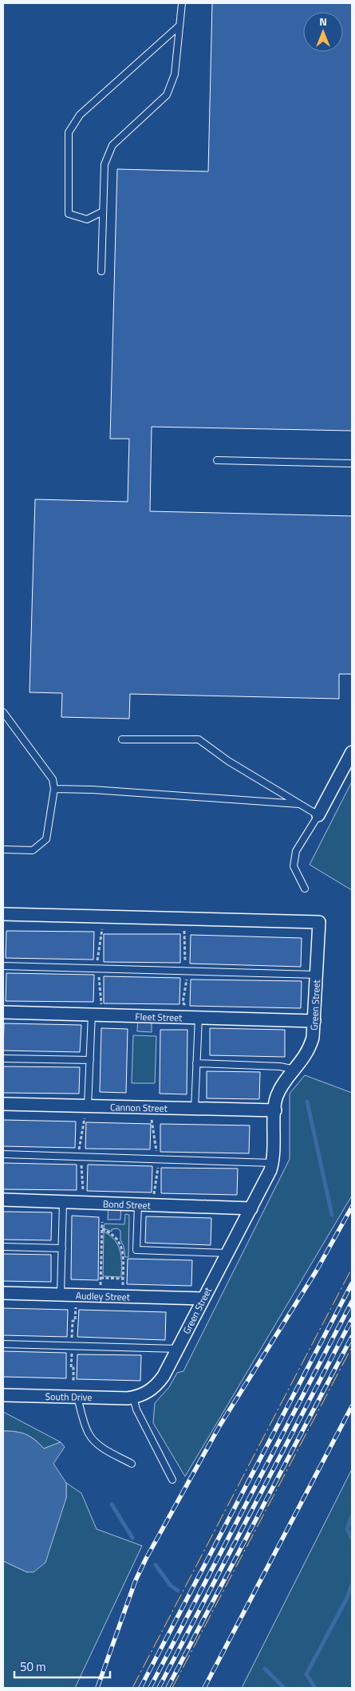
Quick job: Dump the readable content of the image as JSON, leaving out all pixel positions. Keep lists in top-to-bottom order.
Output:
{
  "streets": {
    "street": [
      "Green Street",
      "Fleet Street",
      "Cannon Street",
      "Bond Street",
      "Audley Street",
      "South Drive"
    ]
  },
  "crossings": [
    ["Green Street", "Fleet Street"],
    ["Green Street", "Cannon Street"],
    ["Green Street", "Bond Street"],
    ["Green Street", "Audley Street"],
    ["Green Street", "South Drive"]
  ],
  "scale_bar": "50 m",
  "north": "top"
}
